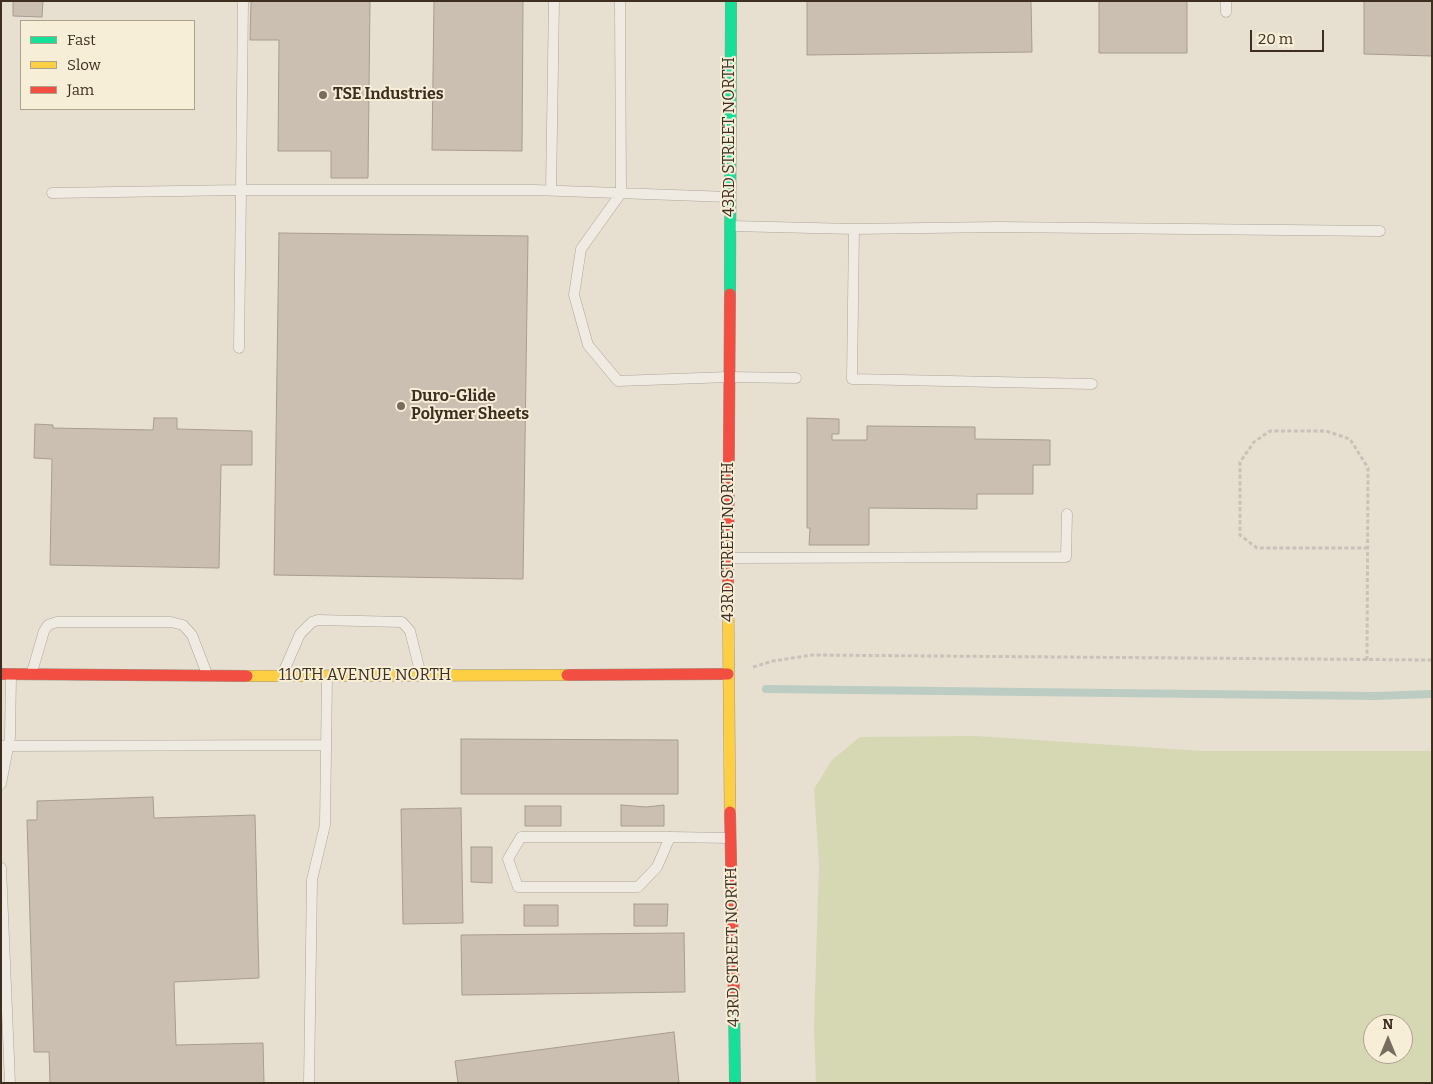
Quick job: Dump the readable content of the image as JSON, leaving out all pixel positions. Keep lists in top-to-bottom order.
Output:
{
  "streets": {
    "street": ["43RD STREET NORTH", "110TH AVENUE NORTH"]
  },
  "crossings": [
    ["43RD STREET NORTH", "110TH AVENUE NORTH"]
  ],
  "places": ["TSE Industries", "Duro-Glide Polymer Sheets"],
  "legend": ["Fast", "Slow", "Jam"],
  "scale_bar": "20 m",
  "north": "top"
}
